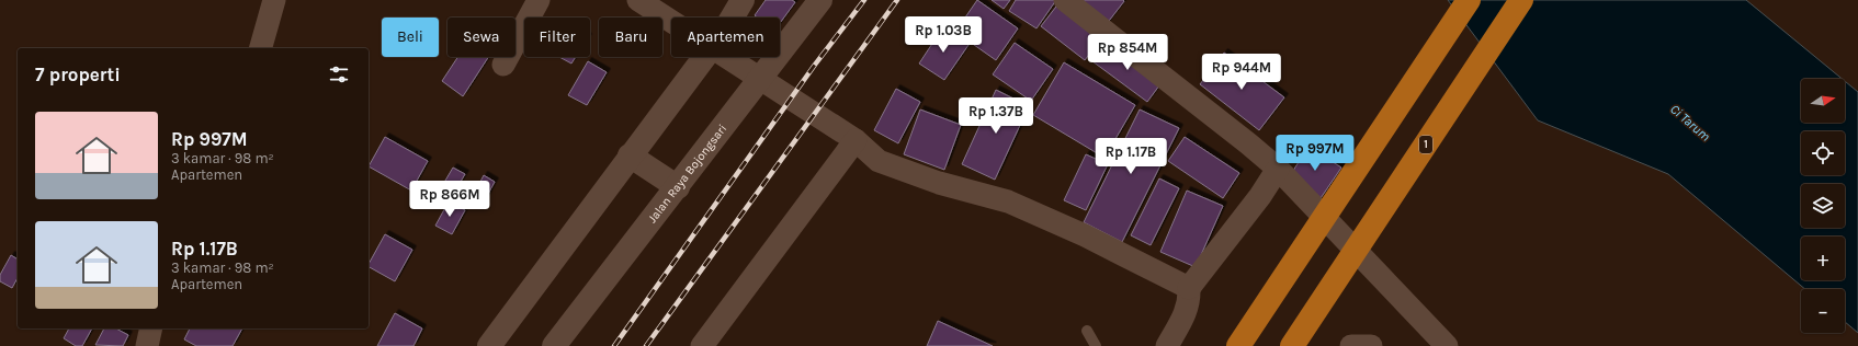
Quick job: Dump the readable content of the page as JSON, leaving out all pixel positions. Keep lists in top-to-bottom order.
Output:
{
  "streets": {
    "highway": ["1"],
    "street": ["Jalan Raya Bojongsari"]
  },
  "water": ["Ci Tarum"],
  "north": "right",
  "page": {
    "price": [
      "Rp 1.03B",
      "Rp 854M",
      "Rp 944M",
      "Rp 1.37B",
      "Rp 997M",
      "Rp 1.17B",
      "Rp 866M"
    ],
    "chip": [
      "Beli",
      "Sewa",
      "Filter",
      "Baru",
      "Apartemen"
    ],
    "heading": "7 properti",
    "map_buttons": ["+", "−"],
    "list": [
      {
        "name": "Rp 997M",
        "note": "3 kamar · 98 m² · Apartemen"
      },
      {
        "name": "Rp 1.17B",
        "note": "3 kamar · 98 m² · Apartemen"
      }
    ]
  }
}
